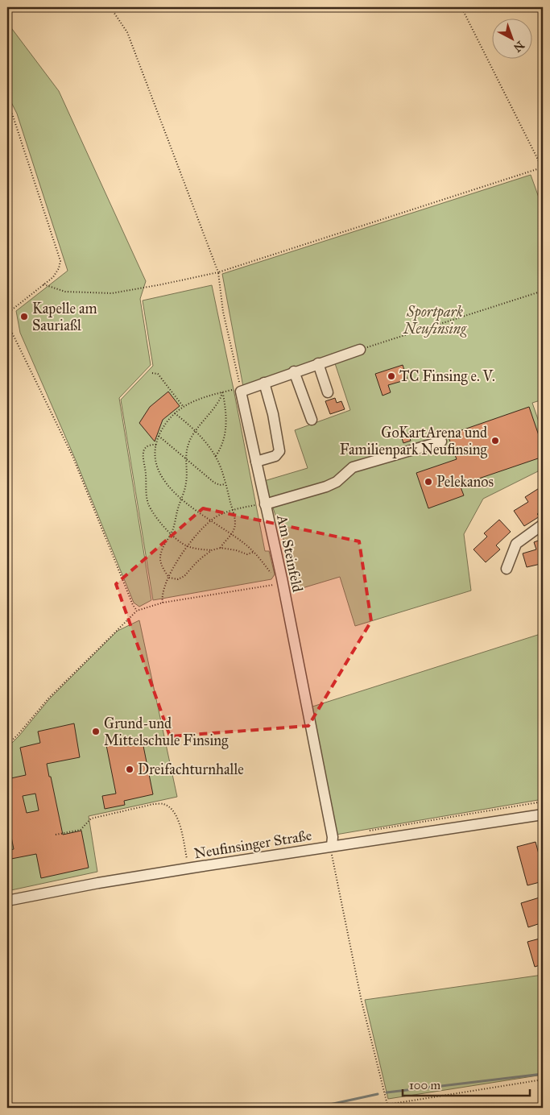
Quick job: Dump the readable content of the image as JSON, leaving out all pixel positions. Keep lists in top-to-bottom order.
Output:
{
  "streets": {
    "street": ["Am Steinfeld", "Neufinsinger Straße"]
  },
  "crossings": [
    ["Am Steinfeld", "Neufinsinger Straße"]
  ],
  "parks": ["Sportpark Neufinsing"],
  "places": [
    "Kapelle am Sauriaßl",
    "TC Finsing e. V.",
    "GoKartArena und Familienpark Neufinsing",
    "Pelekanos",
    "Grund-und Mittelschule Finsing",
    "Dreifachturnhalle"
  ],
  "scale_bar": "100 m",
  "north": "bottom right"
}
